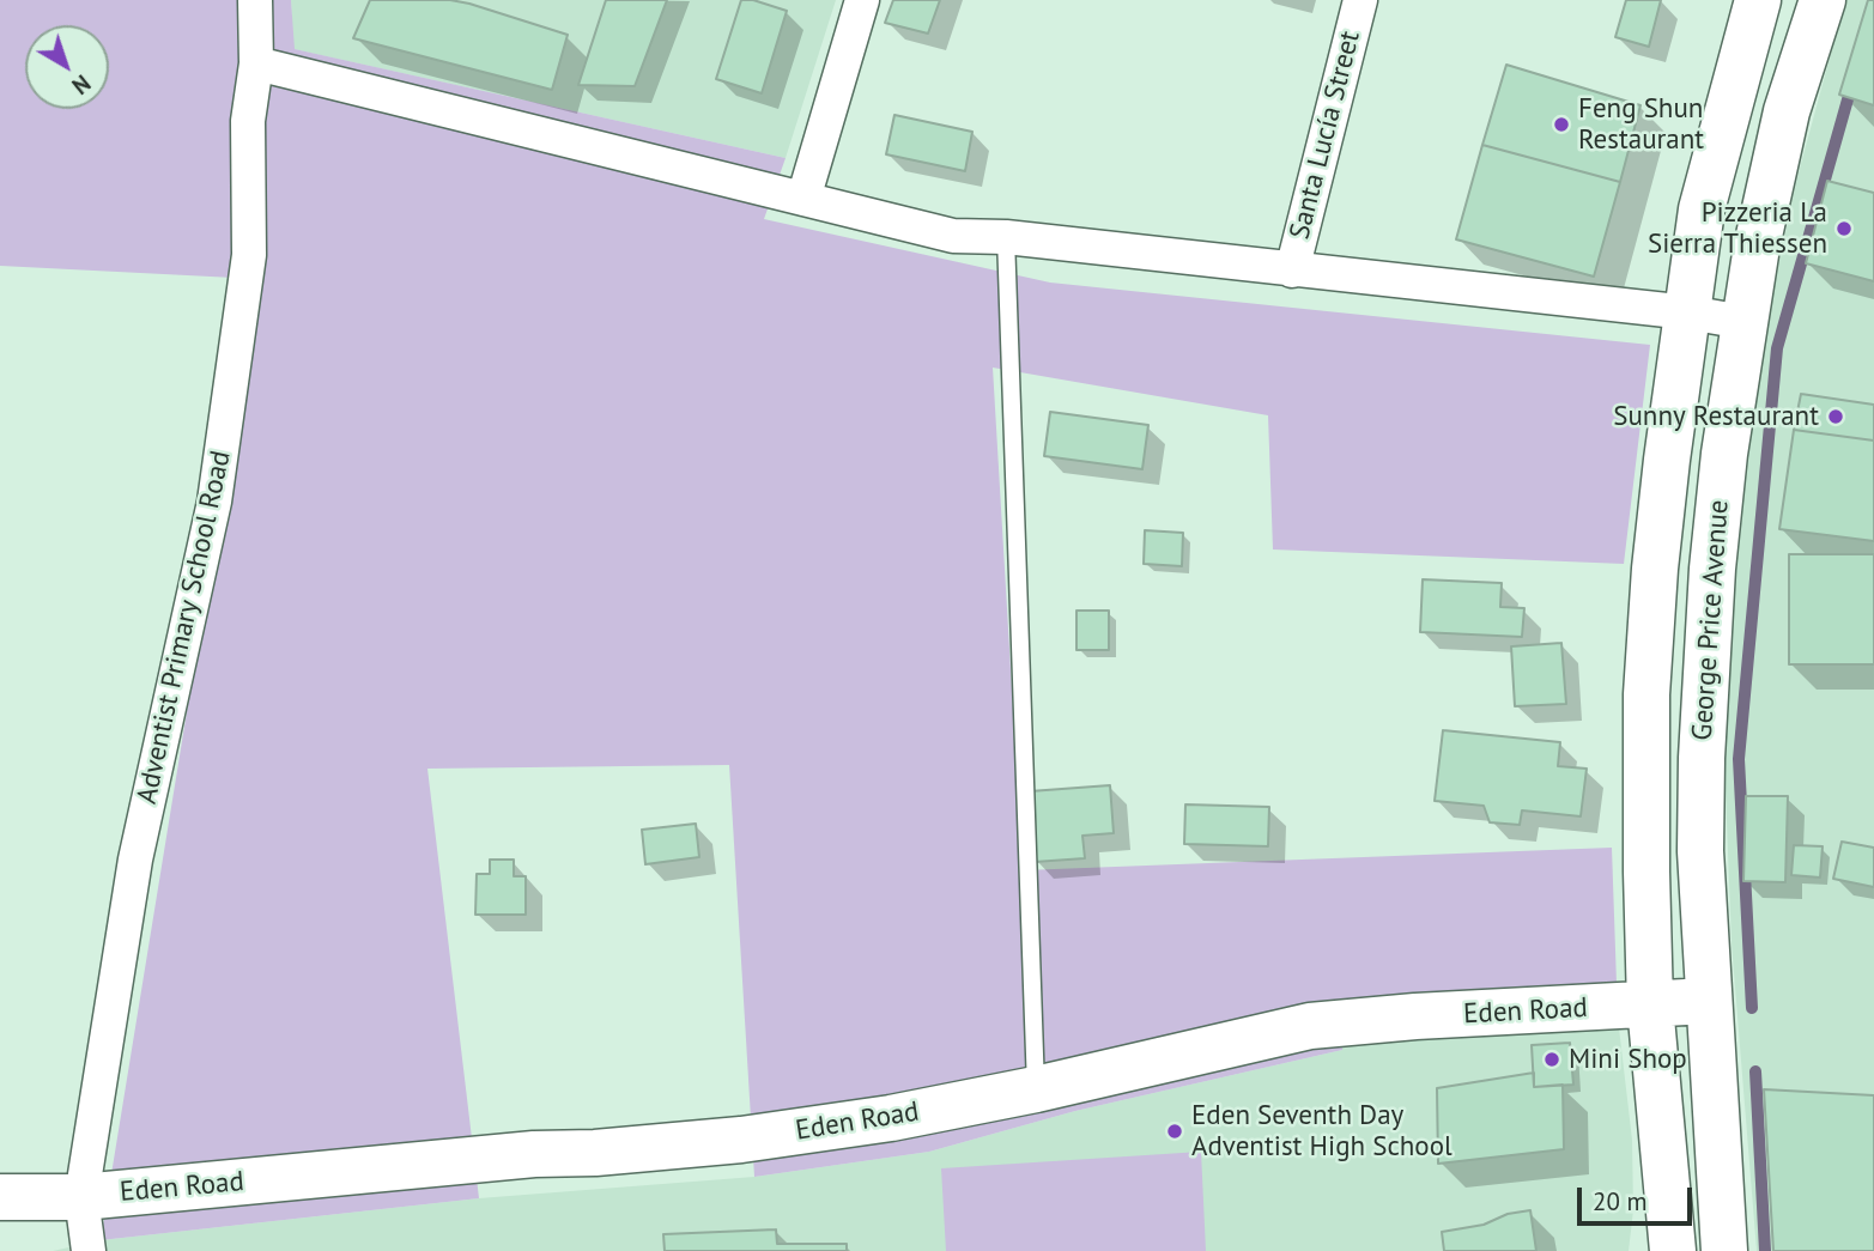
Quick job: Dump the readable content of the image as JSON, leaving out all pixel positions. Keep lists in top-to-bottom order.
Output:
{
  "streets": {
    "main road": ["George Price Avenue", "Eden Road"],
    "street": ["Santa Lucía Street", "Adventist Primary School Road"]
  },
  "crossings": [
    ["George Price Avenue", "Eden Road"],
    ["Adventist Primary School Road", "Eden Road"]
  ],
  "places": [
    "Feng Shun Restaurant",
    "Pizzeria La Sierra Thiessen",
    "Sunny Restaurant",
    "Mini Shop",
    "Eden Seventh Day Adventist High School"
  ],
  "scale_bar": "20 m",
  "north": "bottom right"
}
